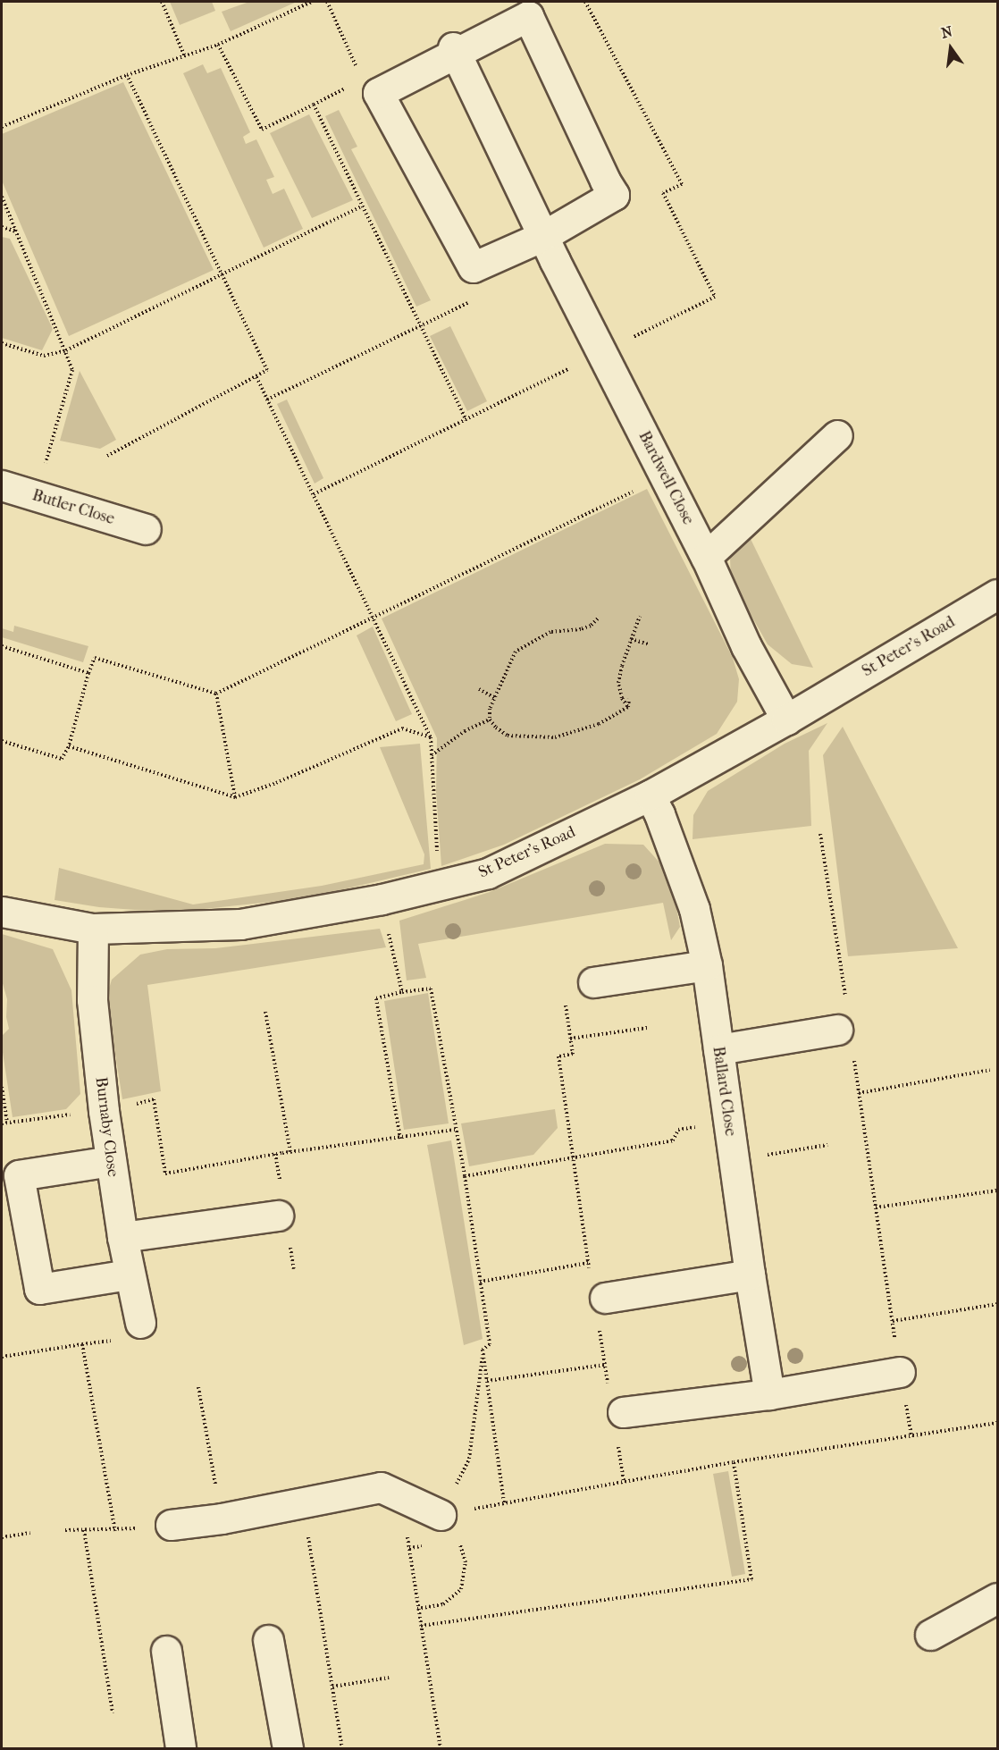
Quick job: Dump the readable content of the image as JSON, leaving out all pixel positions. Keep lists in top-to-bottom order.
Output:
{
  "streets": {
    "street": [
      "Bardwell Close",
      "Butler Close",
      "St Peter's Road",
      "Ballard Close",
      "Burnaby Close"
    ]
  },
  "crossings": [
    ["Bardwell Close", "St Peter's Road"],
    ["St Peter's Road", "Ballard Close"],
    ["St Peter's Road", "Burnaby Close"]
  ],
  "north": "top"
}
